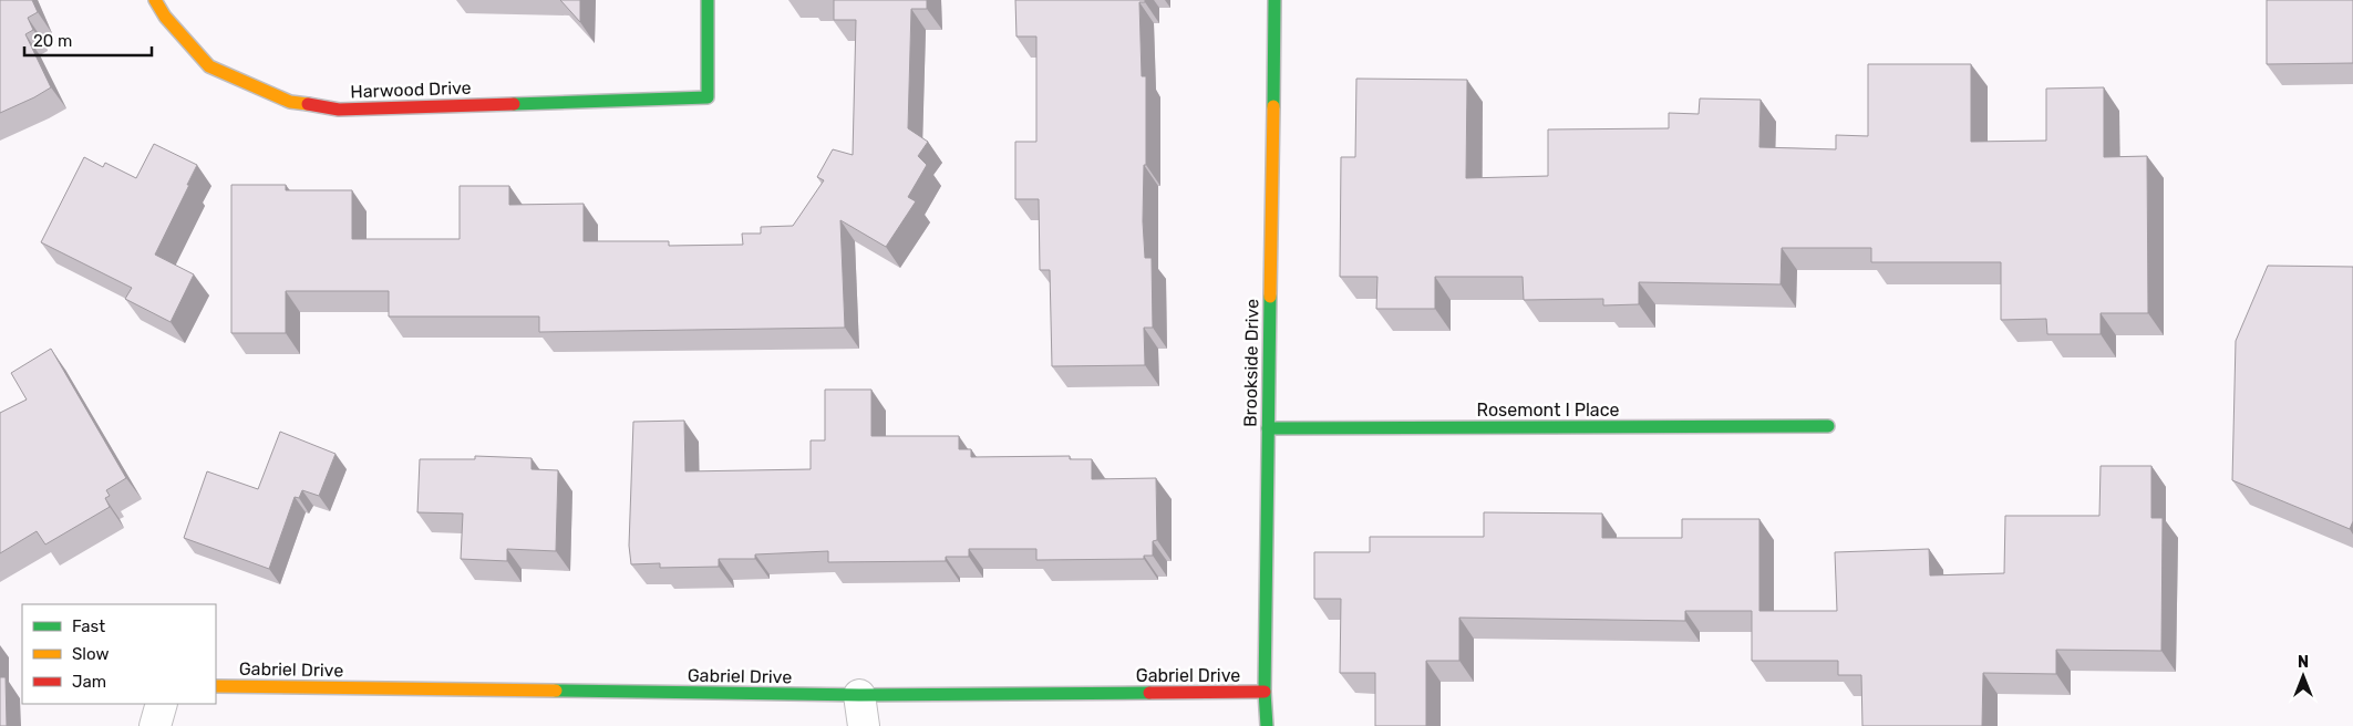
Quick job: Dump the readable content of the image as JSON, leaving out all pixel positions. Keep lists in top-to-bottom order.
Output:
{
  "streets": {
    "street": [
      "Harwood Drive",
      "Brookside Drive",
      "Rosemont I Place",
      "Gabriel Drive"
    ]
  },
  "crossings": [
    ["Brookside Drive", "Rosemont I Place"],
    ["Brookside Drive", "Gabriel Drive"]
  ],
  "legend": ["Fast", "Slow", "Jam"],
  "scale_bar": "20 m",
  "north": "top"
}
